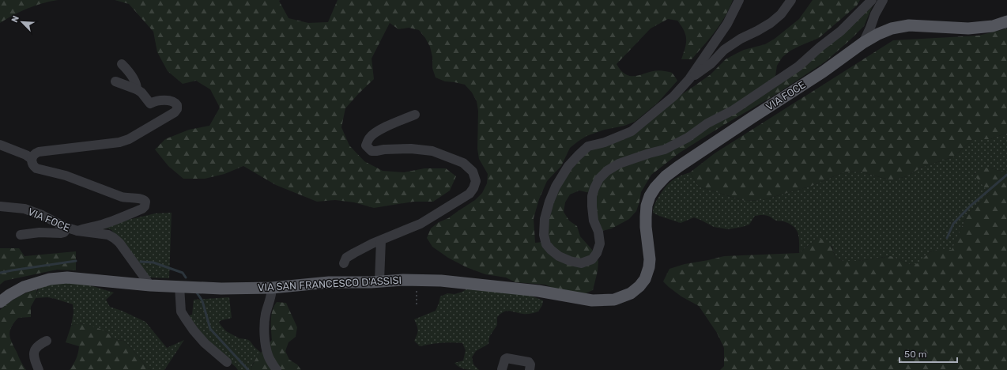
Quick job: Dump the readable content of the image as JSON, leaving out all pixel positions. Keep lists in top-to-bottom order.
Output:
{
  "streets": {
    "main road": ["VIA FOCE", "VIA SAN FRANCESCO D'ASSISI"]
  },
  "crossings": [
    ["VIA FOCE", "VIA SAN FRANCESCO D'ASSISI"]
  ],
  "scale_bar": "50 m",
  "north": "top left"
}
